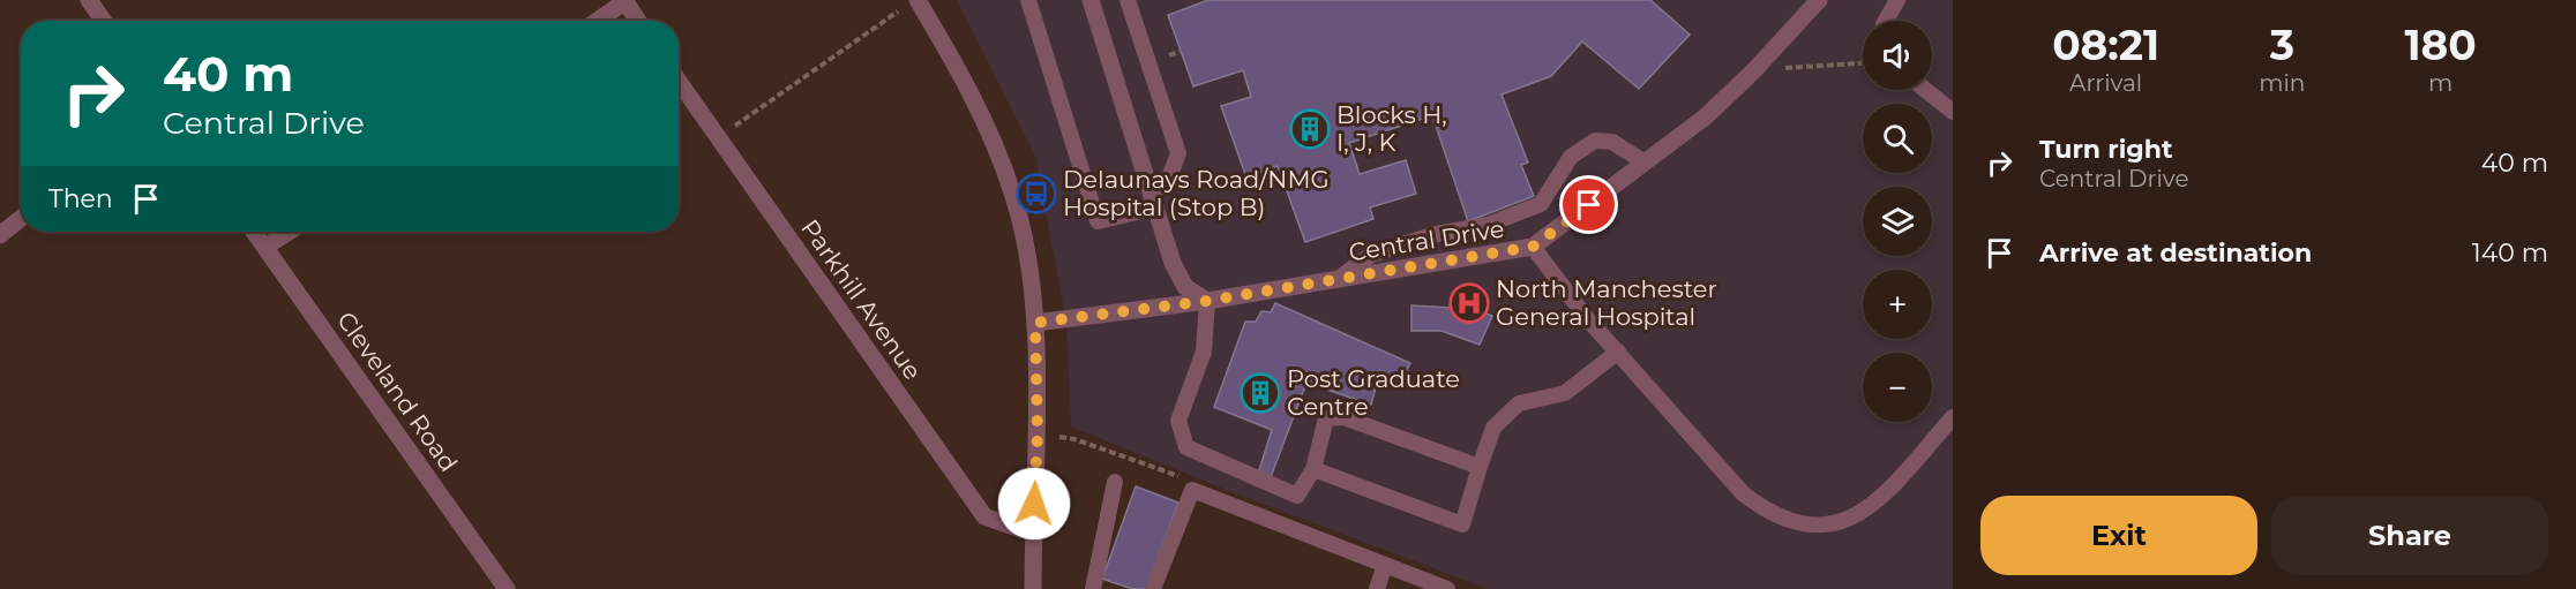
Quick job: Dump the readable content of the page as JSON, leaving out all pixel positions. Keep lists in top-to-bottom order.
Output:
{
  "streets": {
    "street": ["Central Drive", "Parkhill Avenue", "Cleveland Road"]
  },
  "places": {
    "building": ["Blocks H, I, J, K", "Post Graduate Centre"],
    "bus stop": ["Delaunays Road/NMG Hospital (Stop B)"],
    "hospital": ["North Manchester General Hospital"]
  },
  "page": {
    "eta": [
      "08:21",
      "Arrival",
      "3",
      "min",
      "180",
      "m"
    ],
    "map_buttons": ["+", "−"],
    "turn": ["40 m", "Central Drive"],
    "list": [
      {
        "name": "Turn right",
        "note": "Central Drive",
        "value": "40 m"
      },
      {
        "name": "Arrive at destination",
        "value": "140 m"
      }
    ],
    "then": "Then",
    "buttons": ["Exit", "Share"]
  }
}
